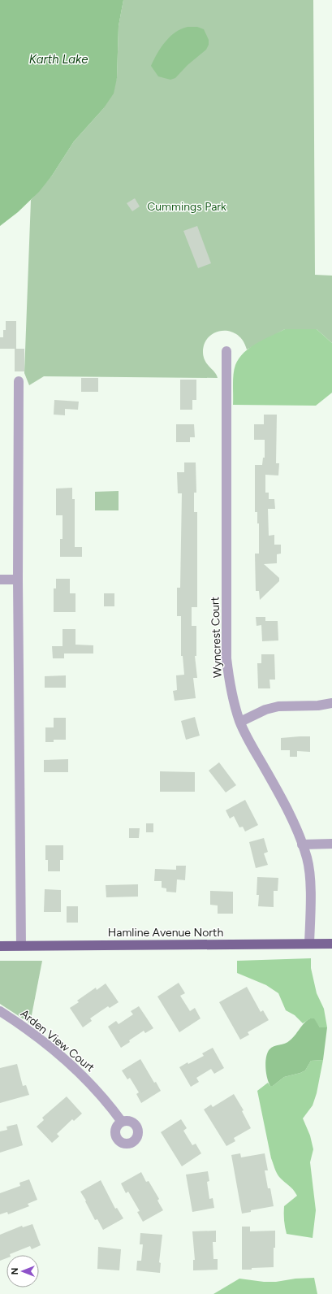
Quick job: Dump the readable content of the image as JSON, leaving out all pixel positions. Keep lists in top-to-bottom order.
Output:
{
  "streets": {
    "main road": ["Hamline Avenue North"],
    "street": ["Wyncrest Court", "Arden View Court"]
  },
  "crossings": [
    ["Wyncrest Court", "Hamline Avenue North"]
  ],
  "water": ["Karth Lake"],
  "parks": ["Cummings Park"],
  "north": "left"
}
